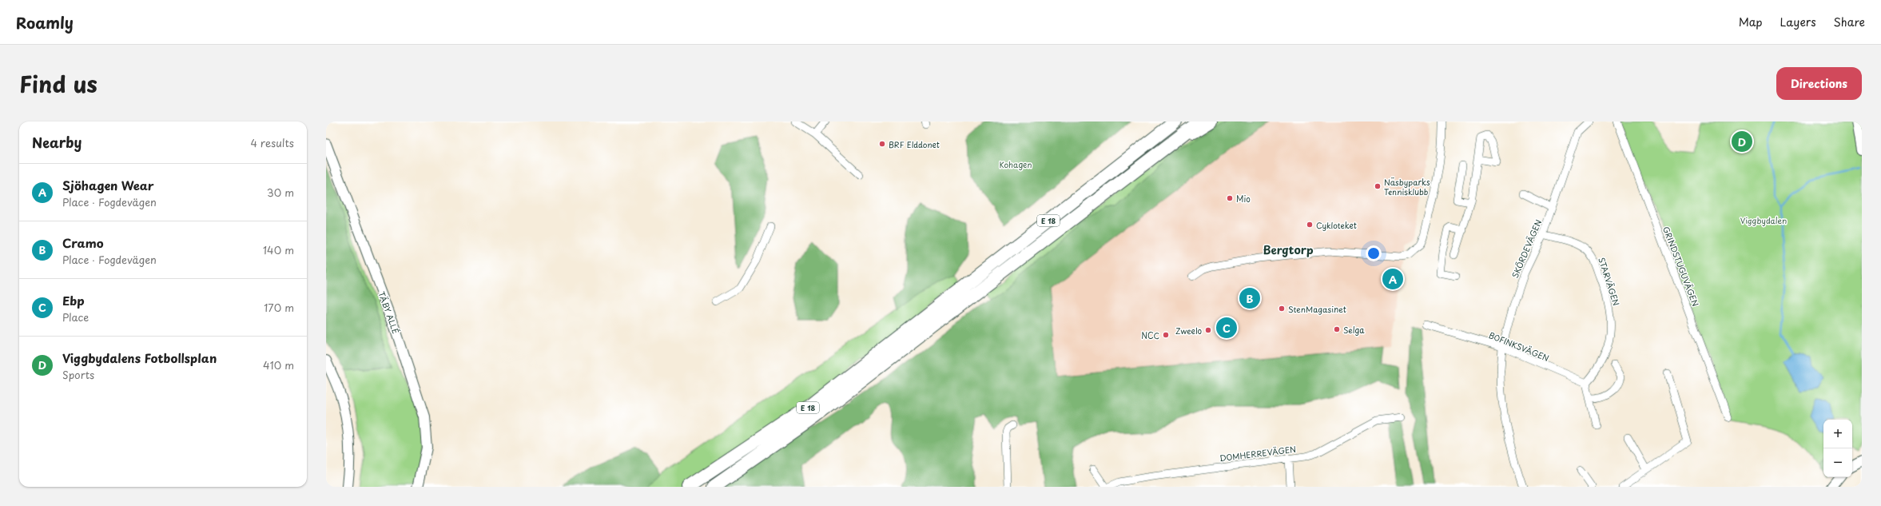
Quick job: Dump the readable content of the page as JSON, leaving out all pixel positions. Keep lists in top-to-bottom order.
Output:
{
  "streets": {
    "highway": ["E 18"],
    "street": [
      "SKÖRDEVÄGEN",
      "GRINDSTUGUVÄGEN",
      "STARVÄGEN",
      "TÄBY ALLÉ",
      "BOFINKSVÄGEN",
      "DOMHERREVÄGEN"
    ]
  },
  "crossings": [
    ["SKÖRDEVÄGEN", "STARVÄGEN"],
    ["SKÖRDEVÄGEN", "BOFINKSVÄGEN"],
    ["STARVÄGEN", "BOFINKSVÄGEN"]
  ],
  "districts": ["Bergtorp"],
  "parks": ["Kohagen", "Viggbydalen"],
  "places": [
    "BRF Elddonet",
    "Näsbyparks Tennisklubb",
    "Mio",
    "Cykloteket",
    "StenMagasinet",
    "Selga",
    "Zweelo",
    "NCC"
  ],
  "page": {
    "header": "Roamly",
    "nav": ["Map", "Layers", "Share"],
    "title": "Find us",
    "buttons": "Directions",
    "heading": ["Nearby", "4 results"],
    "pins": [
      "D",
      "A",
      "B",
      "C"
    ],
    "list": [
      {
        "mark": "A",
        "name": "Sjöhagen Wear",
        "note": "Place · Fogdevägen",
        "value": "30 m"
      },
      {
        "mark": "B",
        "name": "Cramo",
        "note": "Place · Fogdevägen",
        "value": "140 m"
      },
      {
        "mark": "C",
        "name": "Ebp",
        "note": "Place",
        "value": "170 m"
      },
      {
        "mark": "D",
        "name": "Viggbydalens Fotbollsplan",
        "note": "Sports",
        "value": "410 m"
      }
    ],
    "map_buttons": ["+", "−"]
  }
}
